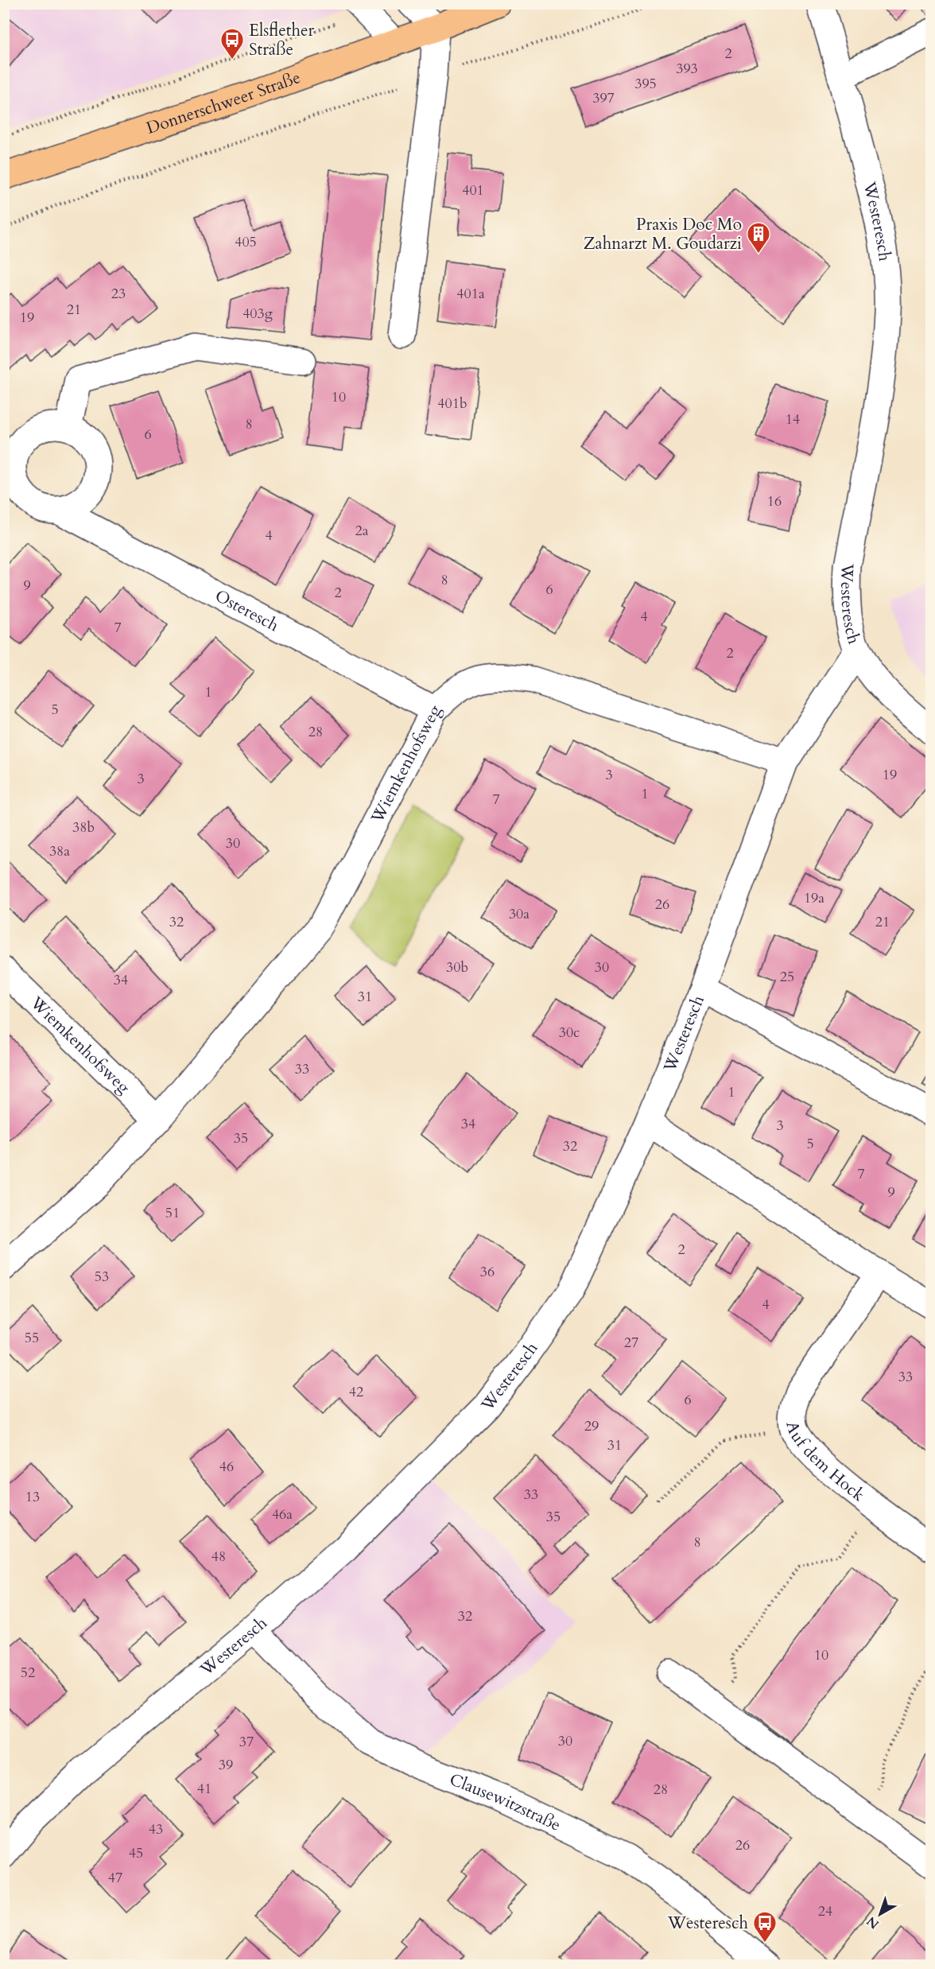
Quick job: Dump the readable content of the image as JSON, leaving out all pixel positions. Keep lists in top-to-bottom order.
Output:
{
  "streets": {
    "main road": ["Donnerschweer Straße"],
    "street": [
      "Westeresch",
      "Osteresch",
      "Wiemkenhofsweg",
      "Auf dem Hock",
      "Clausewitzstraße"
    ]
  },
  "crossings": [
    ["Westeresch", "Wiemkenhofsweg"],
    ["Westeresch", "Clausewitzstraße"],
    ["Osteresch", "Wiemkenhofsweg"]
  ],
  "places": {
    "bus stop": ["Elsflether Straße", "Westeresch"],
    "building": ["Praxis Doc Mo Zahnarzt M. Goudarzi"]
  },
  "house_numbers": [
    "2",
    "393",
    "395",
    "397",
    "401",
    "405",
    "23",
    "401a",
    "21",
    "403g",
    "19",
    "10",
    "401b",
    "14",
    "8",
    "6",
    "16",
    "2a",
    "4",
    "8",
    "9",
    "6",
    "2",
    "4",
    "7",
    "2",
    "1",
    "5",
    "28",
    "3",
    "19",
    "3",
    "1",
    "7",
    "38b",
    "30",
    "38a",
    "19a",
    "26",
    "30a",
    "32",
    "21",
    "30b",
    "30",
    "25",
    "34",
    "31",
    "30c",
    "33",
    "1",
    "34",
    "3",
    "35",
    "5",
    "32",
    "7",
    "9",
    "51",
    "2",
    "36",
    "53",
    "4",
    "55",
    "27",
    "33",
    "42",
    "6",
    "29",
    "31",
    "46",
    "33",
    "13",
    "46a",
    "35",
    "8",
    "48",
    "32",
    "10",
    "52",
    "30",
    "37",
    "39",
    "41",
    "28",
    "43",
    "26",
    "45",
    "47",
    "24"
  ],
  "north": "bottom left"
}
